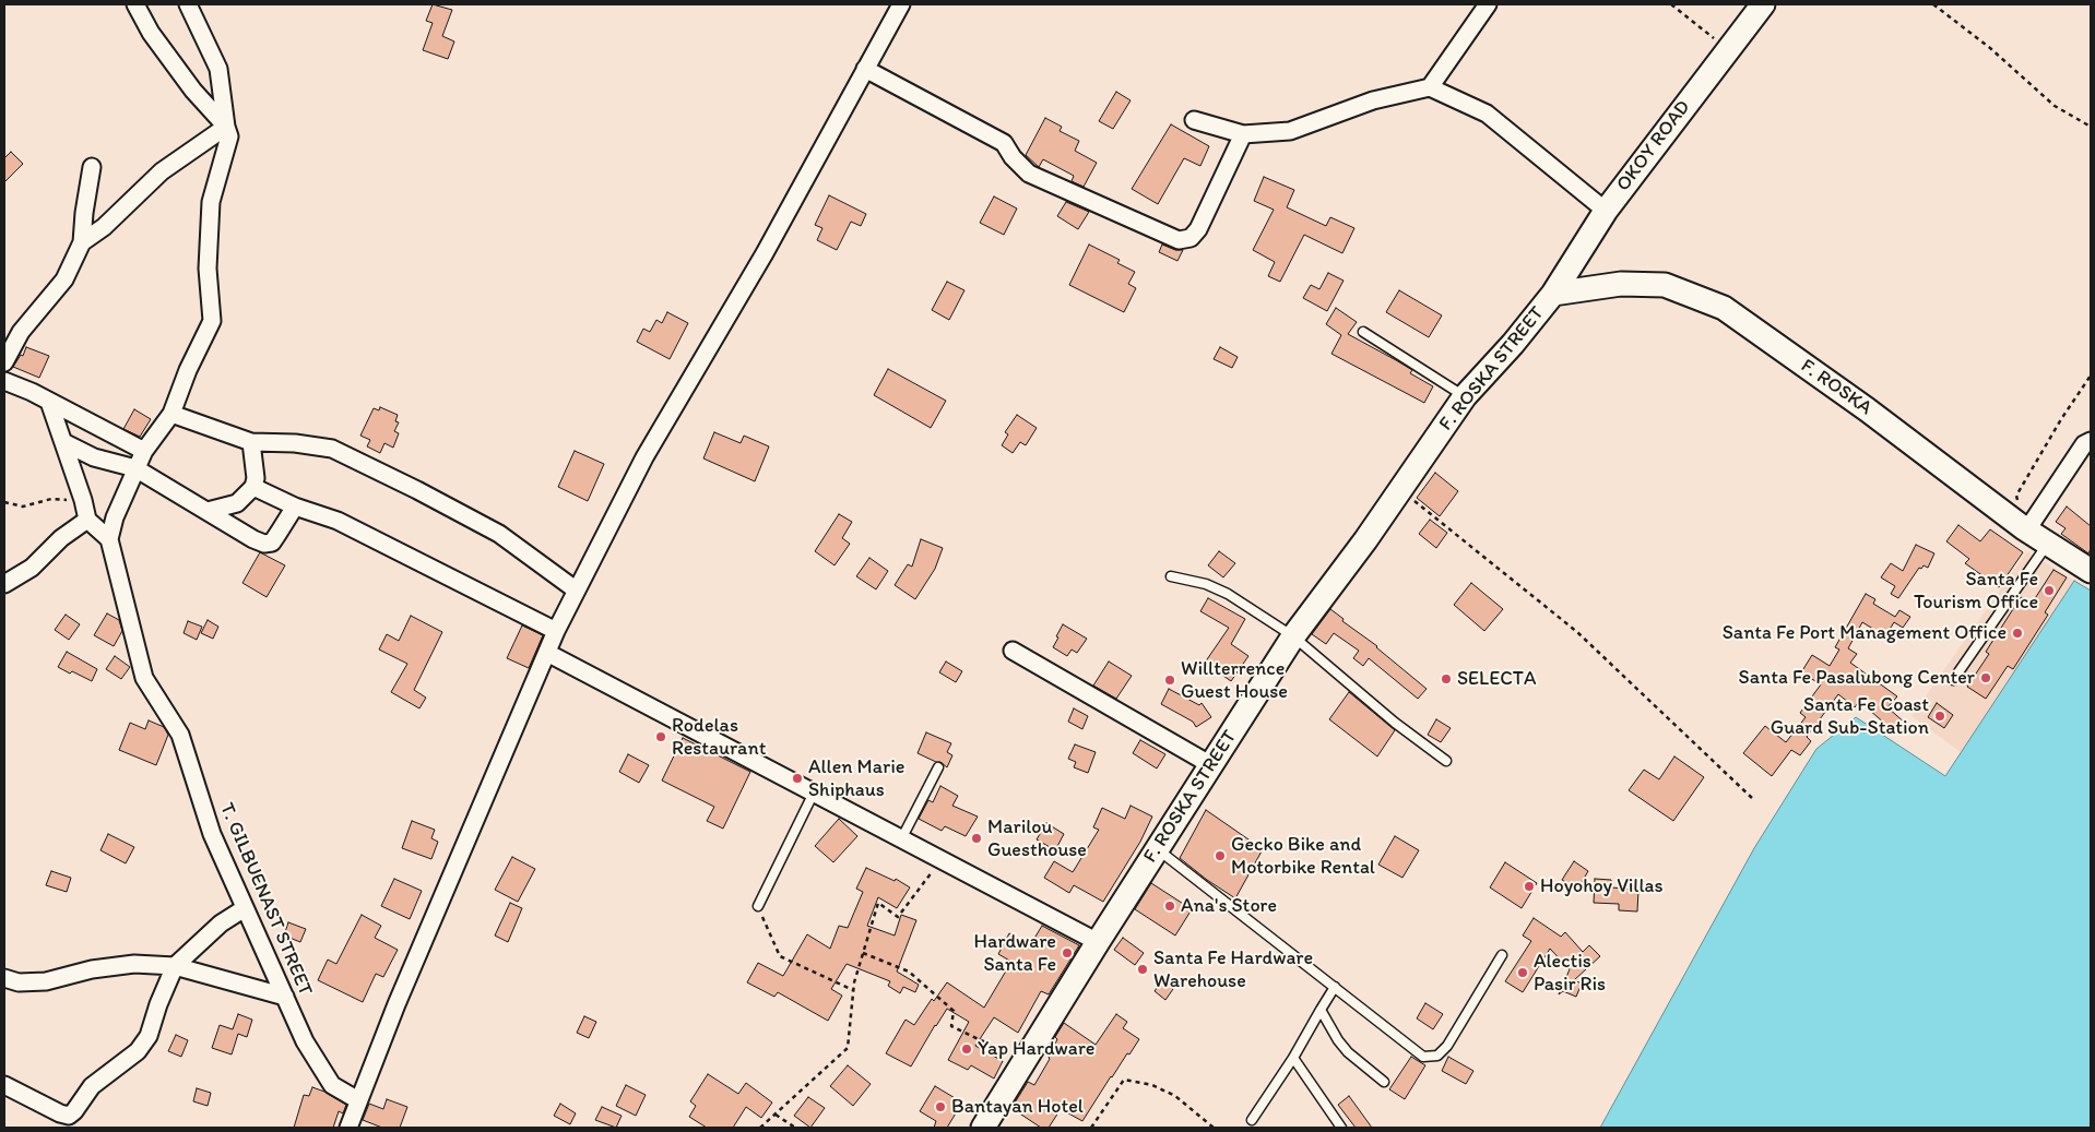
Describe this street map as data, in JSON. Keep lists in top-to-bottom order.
{
  "streets": {
    "main road": ["OKOY ROAD", "F. ROSKA STREET", "F. ROSKA"],
    "street": ["T. GILBUENAST STREET"]
  },
  "crossings": [
    ["OKOY ROAD", "F. ROSKA STREET"],
    ["OKOY ROAD", "F. ROSKA"],
    ["F. ROSKA STREET", "F. ROSKA"]
  ],
  "places": [
    "Santa Fe Tourism Office",
    "Santa Fe Port Management Office",
    "Santa Fe Pasalubong Center",
    "SELECTA",
    "Willterrence Guest House",
    "Santa Fe Coast Guard Sub-Station",
    "Rodelas Restaurant",
    "Allen Marie Shiphaus",
    "Marilou Guesthouse",
    "Gecko Bike and Motorbike Rental",
    "Hoyohoy Villas",
    "Ana's Store",
    "Hardware Santa Fe",
    "Santa Fe Hardware Warehouse",
    "Alectis Pasir Ris",
    "Yap Hardware",
    "Bantayan Hotel"
  ]
}
